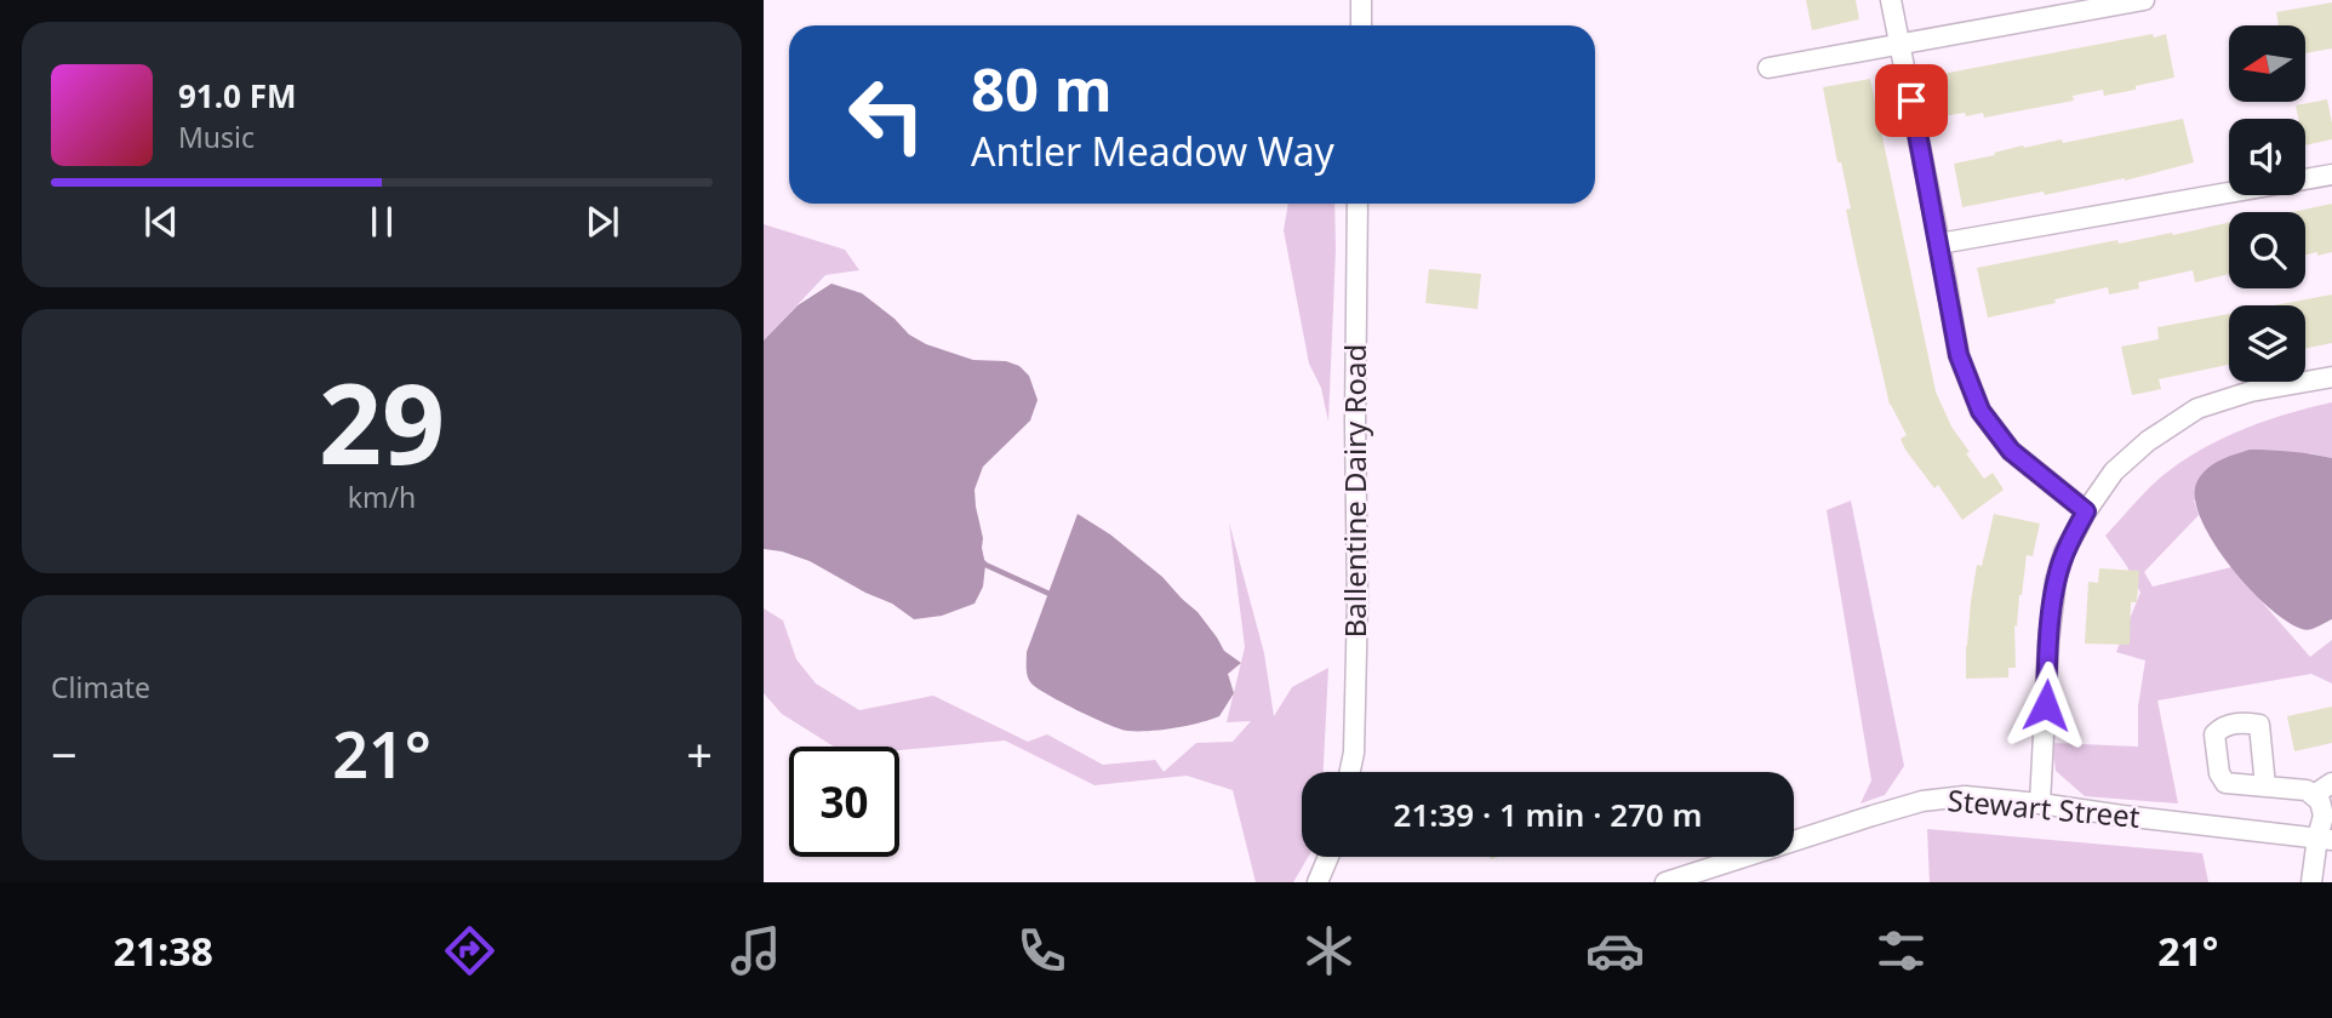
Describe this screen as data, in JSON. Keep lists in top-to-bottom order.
{
  "streets": {
    "street": ["Ballentine Dairy Road", "Stewart Street"]
  },
  "north": "left",
  "page": {
    "turn": ["80 m", "Antler Meadow Way"],
    "song": ["91.0 FM", "Music"],
    "tile": [
      ["29", "km/h"],
      "Climate"
    ],
    "heat": ["−", "21°", "+"],
    "limit": "30",
    "trip": "21:39 · 1 min · 270 m",
    "tabs": ["21:38", "21°"]
  }
}
